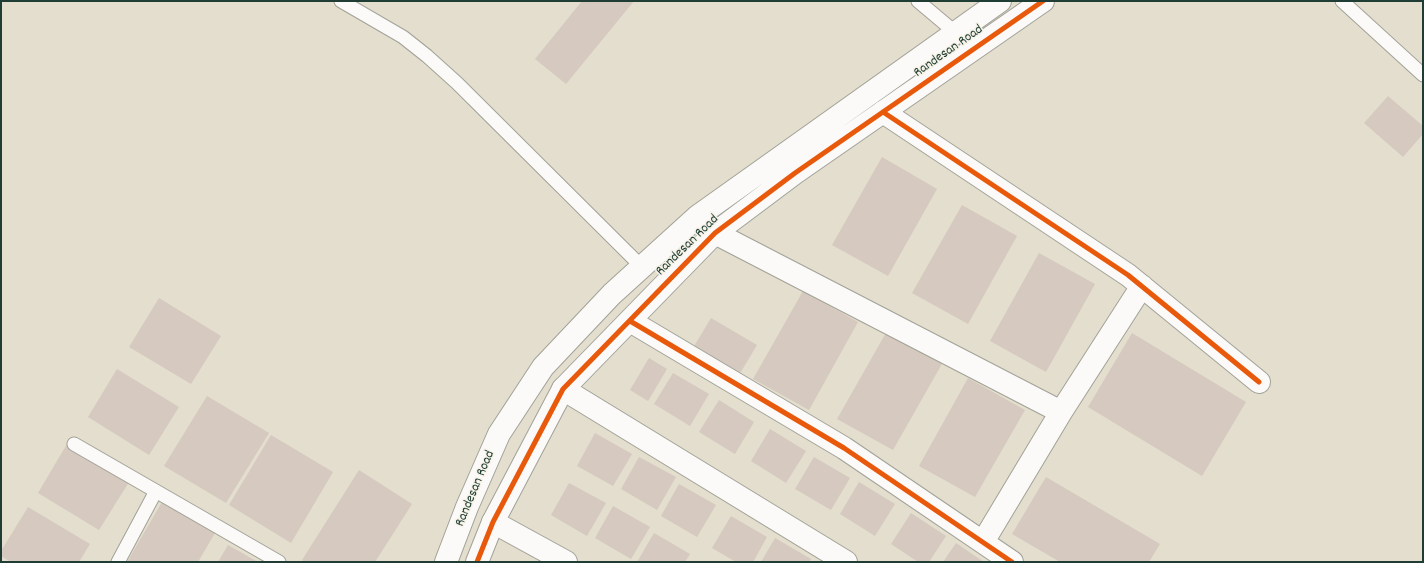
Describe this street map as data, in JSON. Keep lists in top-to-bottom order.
{
  "streets": {
    "street": ["Randesan Road"]
  }
}
